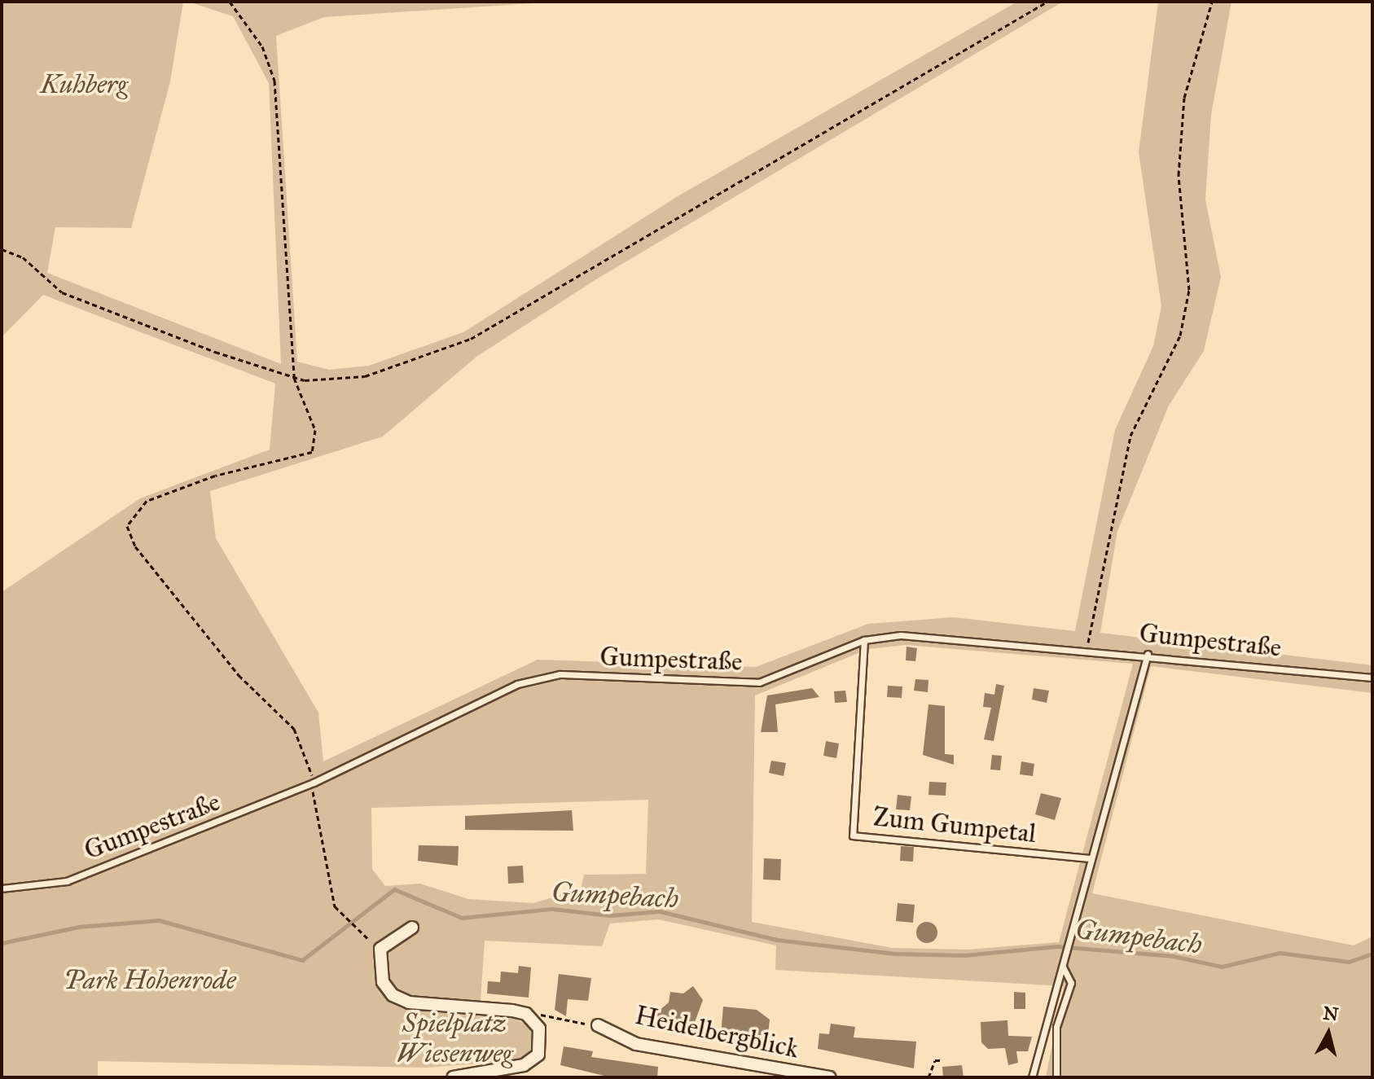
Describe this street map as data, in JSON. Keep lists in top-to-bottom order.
{
  "streets": {
    "street": ["Heidelbergblick"],
    "lane": ["Gumpestraße", "Zum Gumpetal"]
  },
  "crossings": [
    ["Gumpestraße", "Zum Gumpetal"]
  ],
  "water": ["Gumpebach"],
  "parks": ["Kuhberg", "Park Hohenrode", "Spielplatz Wiesenweg"],
  "north": "top"
}
